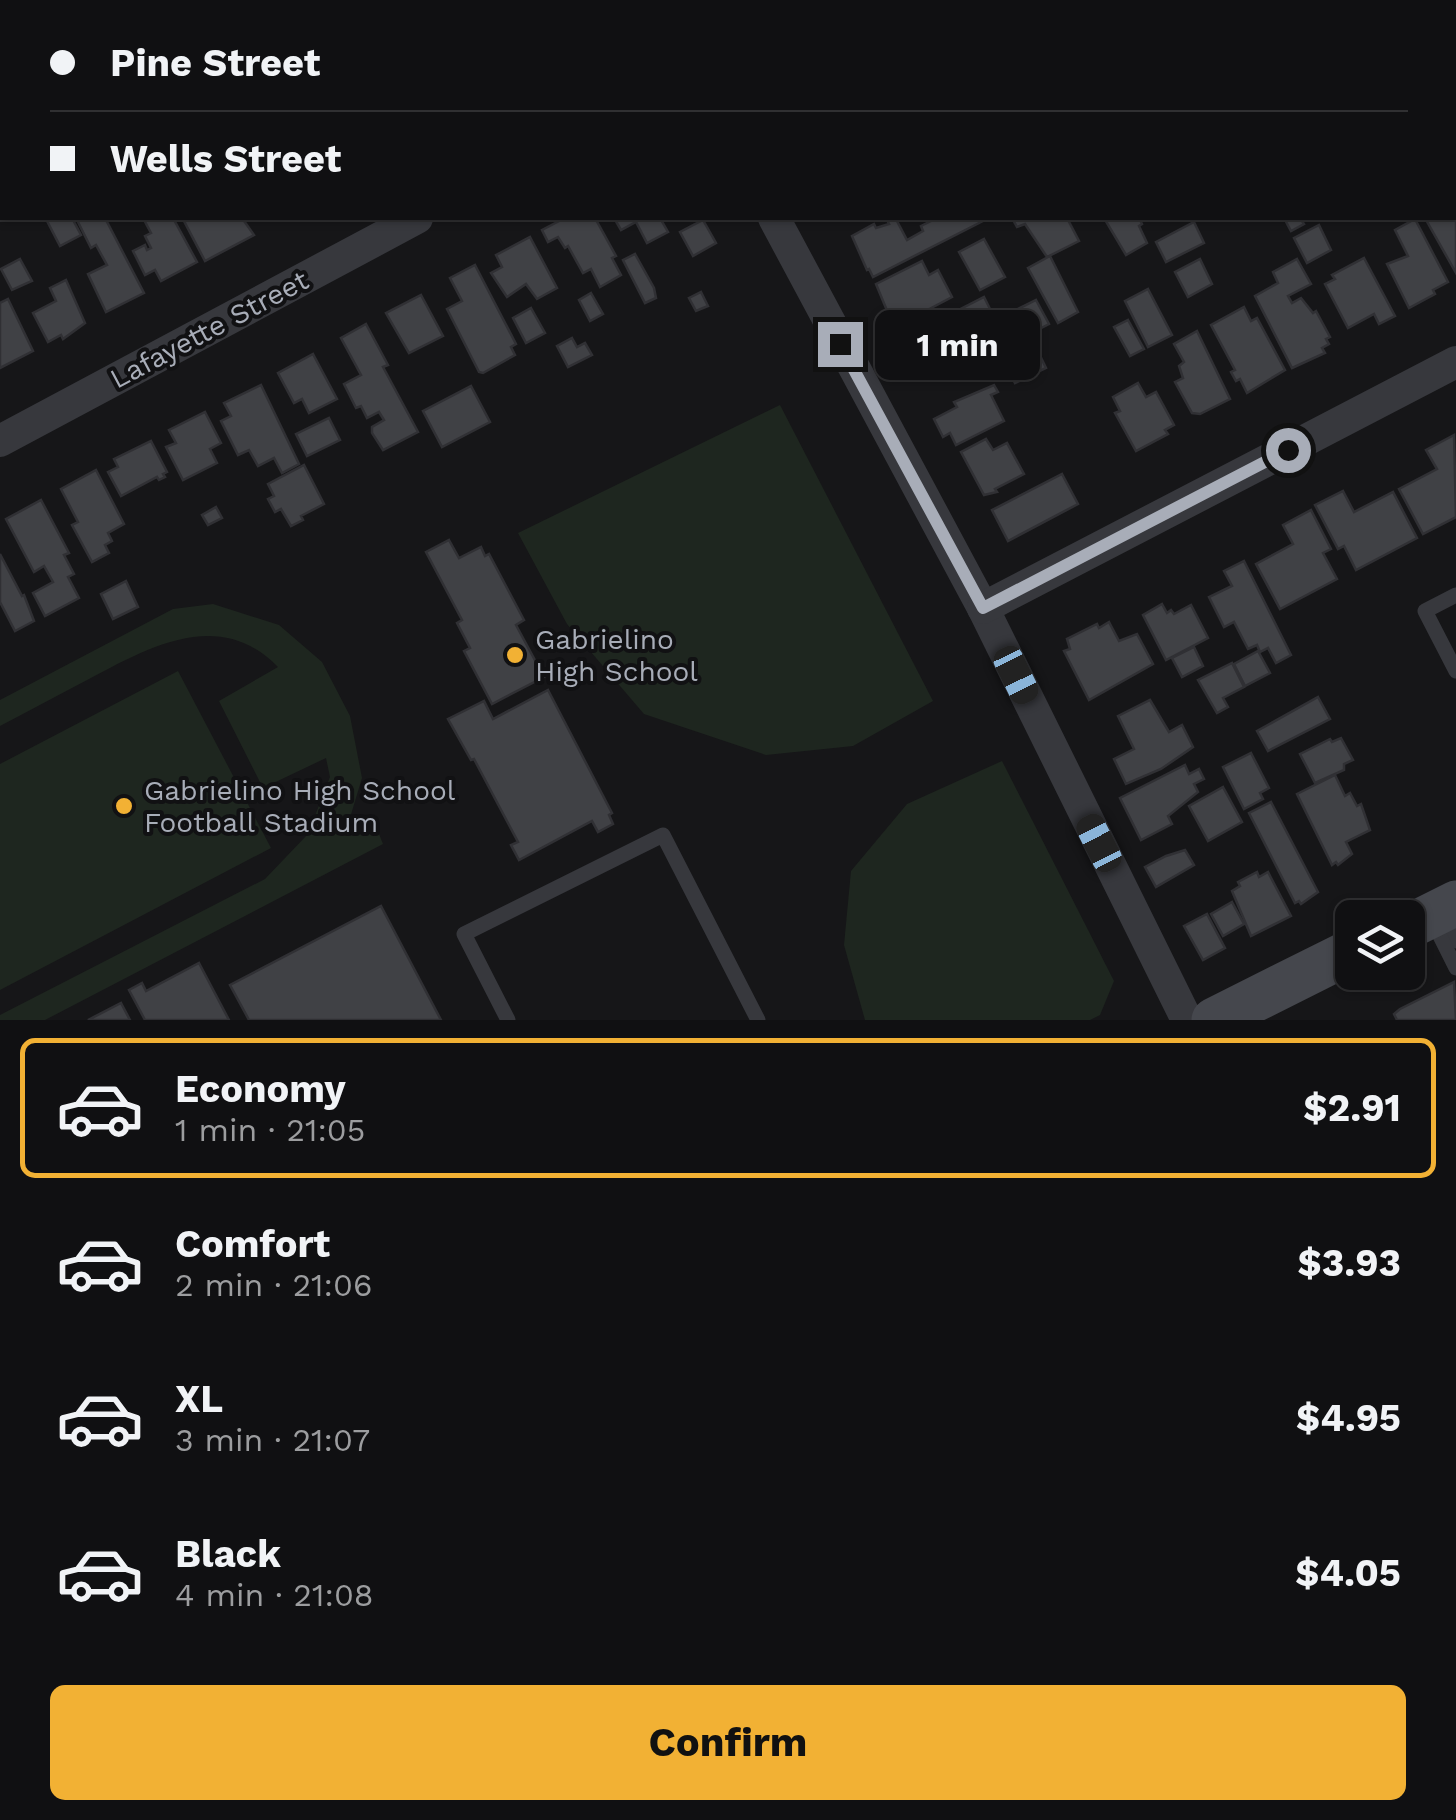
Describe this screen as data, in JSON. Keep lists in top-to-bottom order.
{
  "streets": {
    "street": ["Lafayette Street"]
  },
  "places": ["Gabrielino High School", "Gabrielino High School Football Stadium"],
  "page": {
    "banner": ["Pine Street", "Wells Street"],
    "bubble": "1 min",
    "list": [
      {
        "name": "Economy",
        "note": "1 min · 21:05",
        "value": "$2.91"
      },
      {
        "name": "Comfort",
        "note": "2 min · 21:06",
        "value": "$3.93"
      },
      {
        "name": "XL",
        "note": "3 min · 21:07",
        "value": "$4.95"
      },
      {
        "name": "Black",
        "note": "4 min · 21:08",
        "value": "$4.05"
      }
    ],
    "buttons": "Confirm"
  }
}
